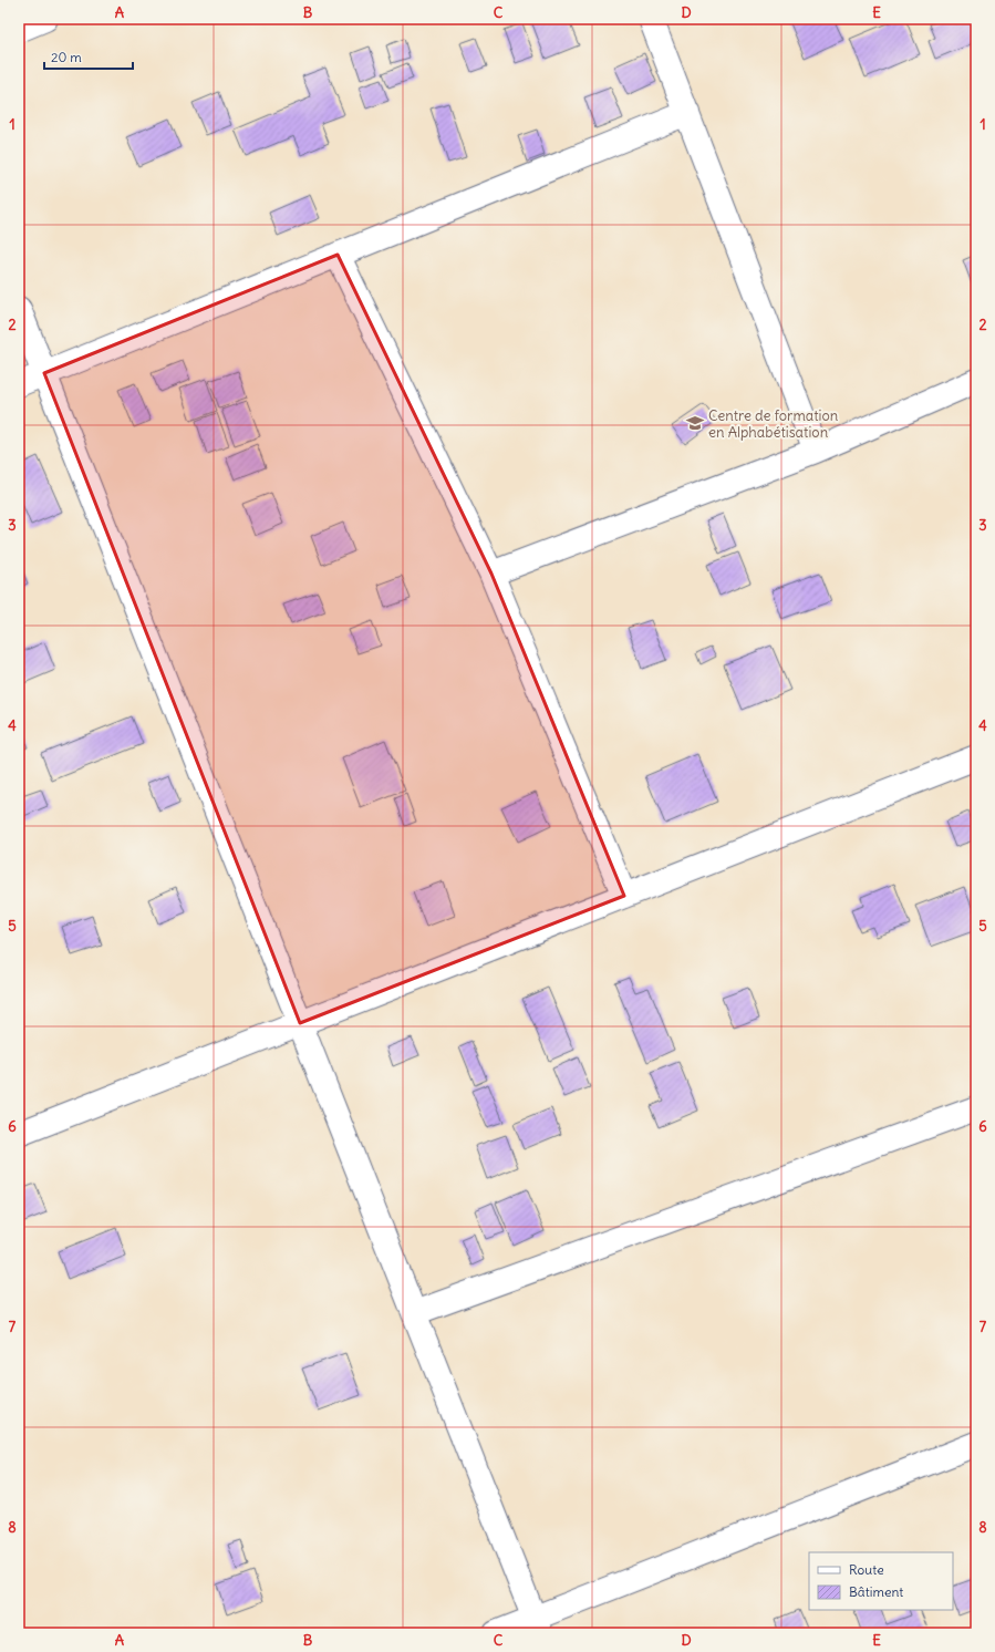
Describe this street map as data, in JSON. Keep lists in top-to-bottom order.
{
  "places": {
    "school or university": ["Centre de formation en Alphabétisation"]
  },
  "legend": ["Route", "Bâtiment"],
  "scale_bar": "20 m",
  "grid": {
    "columns": [
      "A",
      "B",
      "C",
      "D",
      "E"
    ],
    "rows": [
      "1",
      "2",
      "3",
      "4",
      "5",
      "6",
      "7",
      "8"
    ]
  }
}
